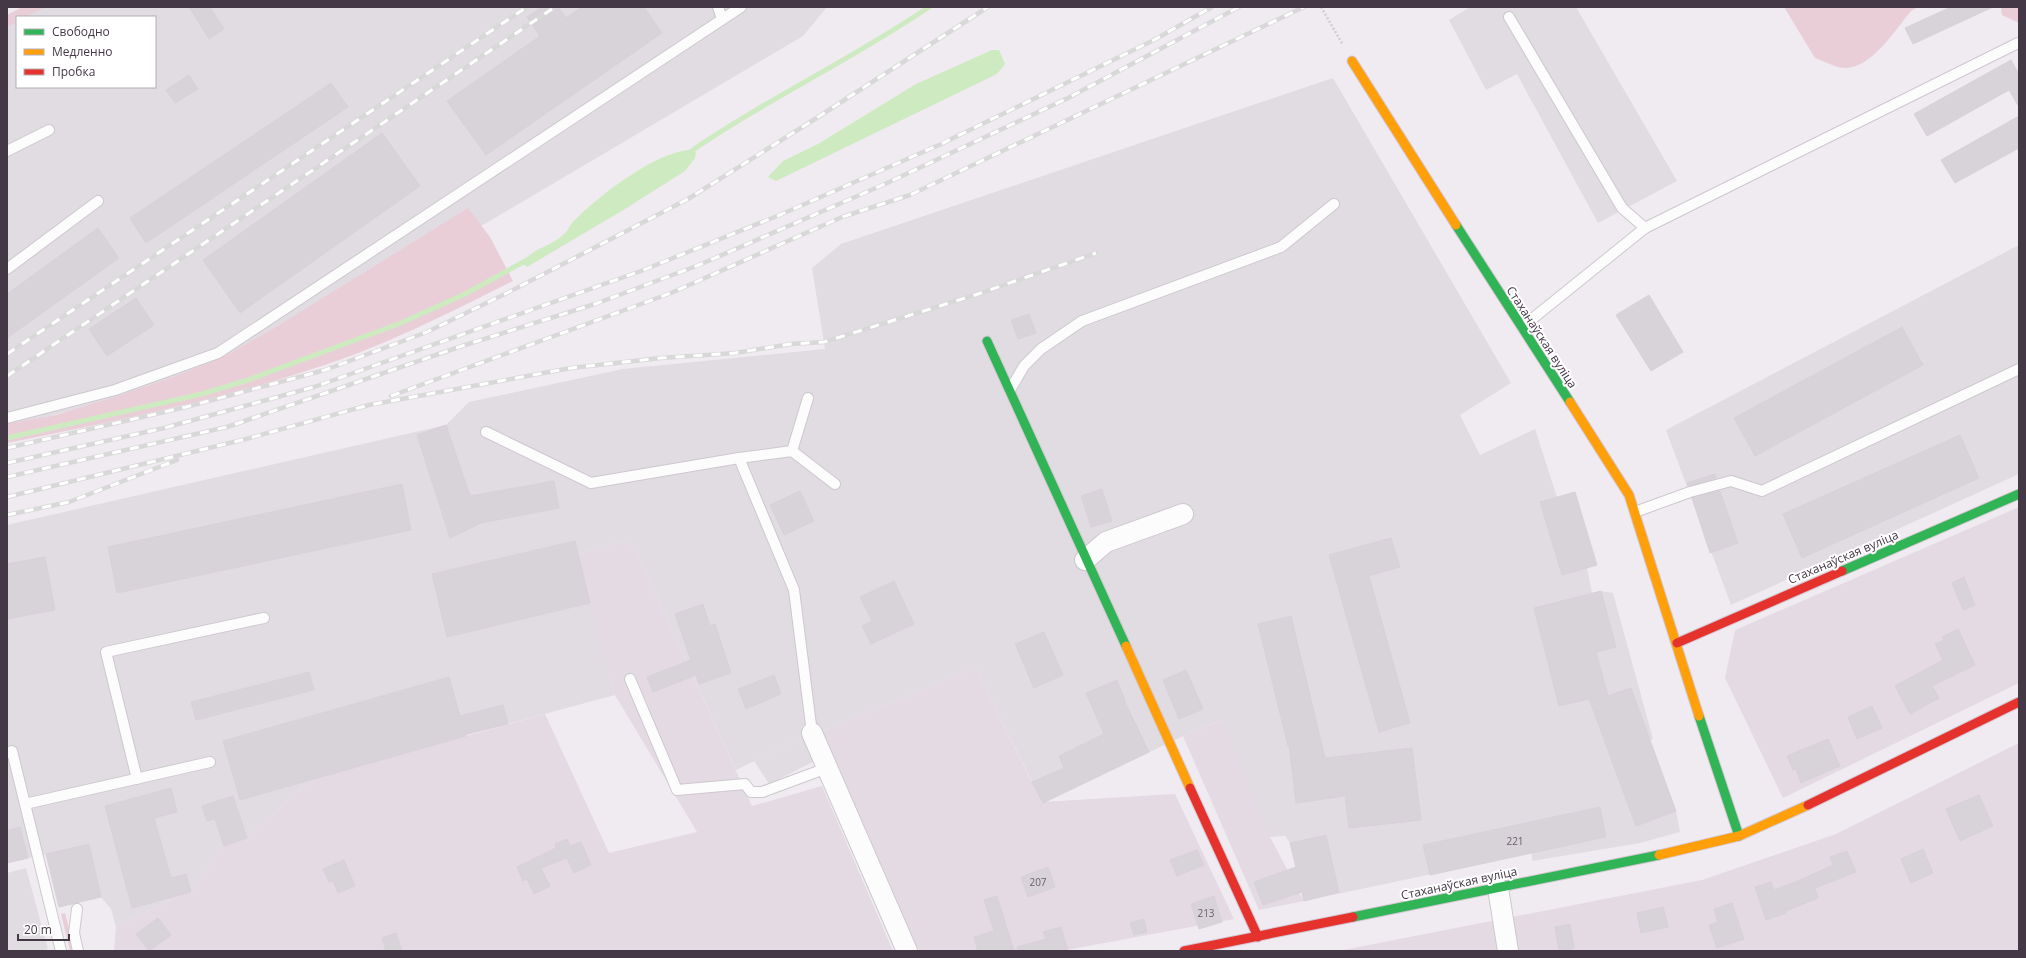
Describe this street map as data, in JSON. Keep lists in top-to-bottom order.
{
  "streets": {
    "street": ["Стаханаўская вуліца"]
  },
  "house_numbers": ["221", "207", "213"],
  "legend": ["Свободно", "Медленно", "Пробка"],
  "scale_bar": "20 m"
}
